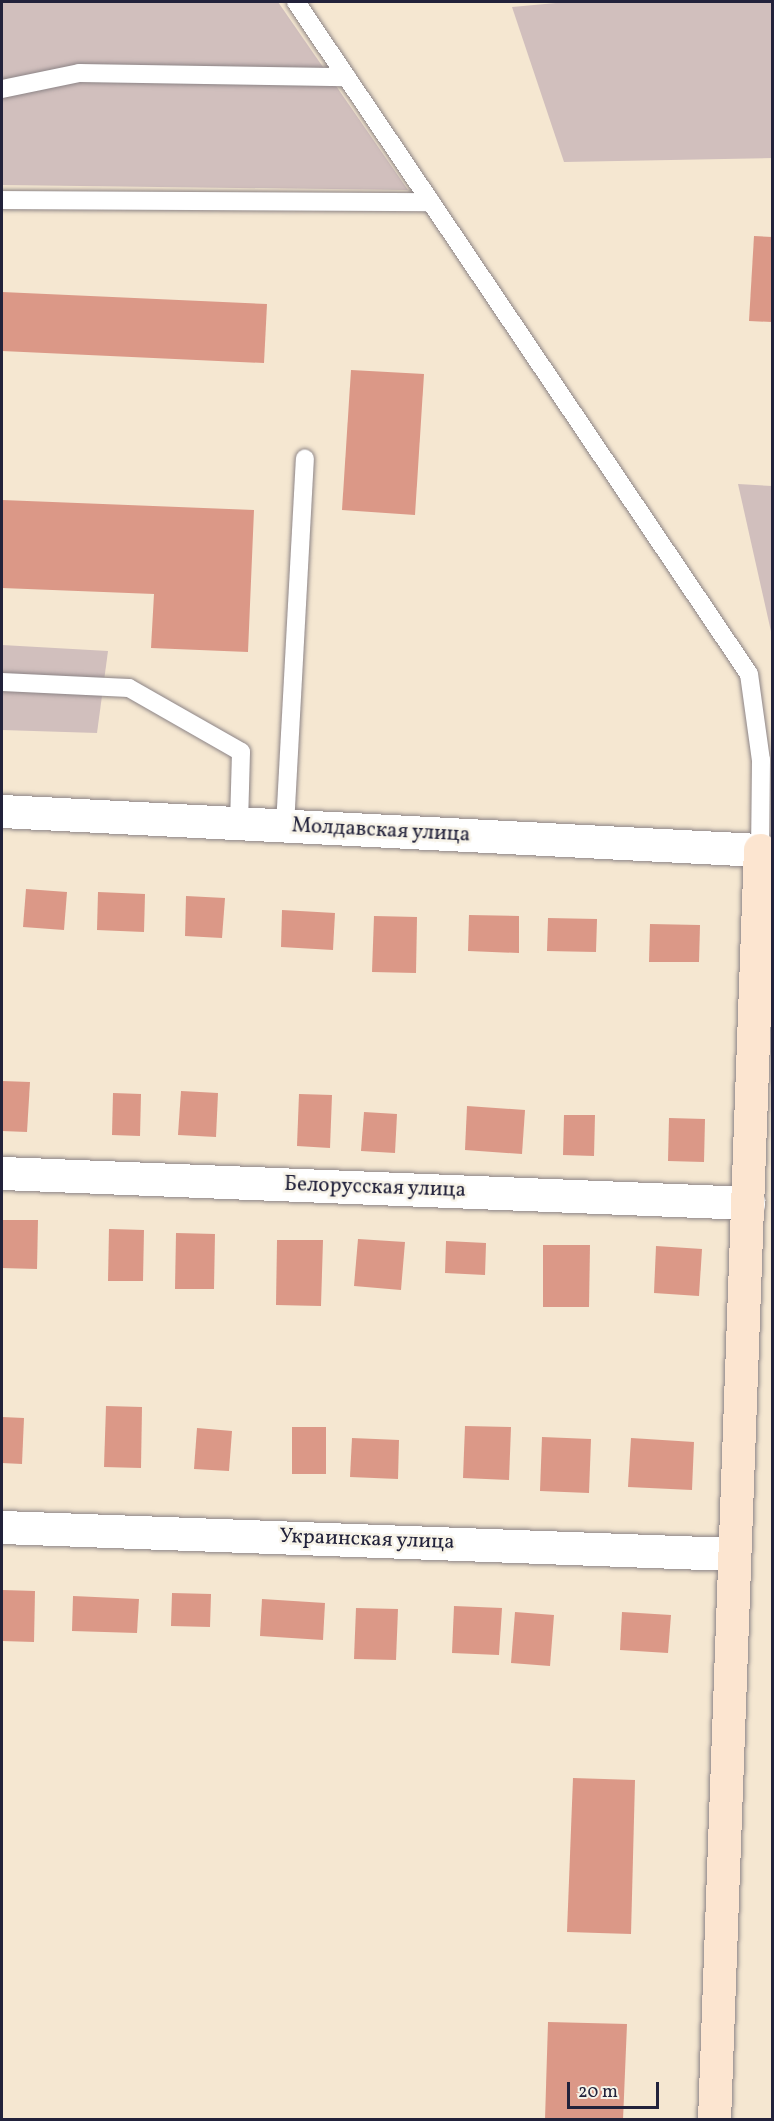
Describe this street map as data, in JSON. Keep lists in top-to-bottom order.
{
  "streets": {
    "street": ["Молдавская улица", "Белорусская улица", "Украинская улица"]
  },
  "scale_bar": "20 m"
}
